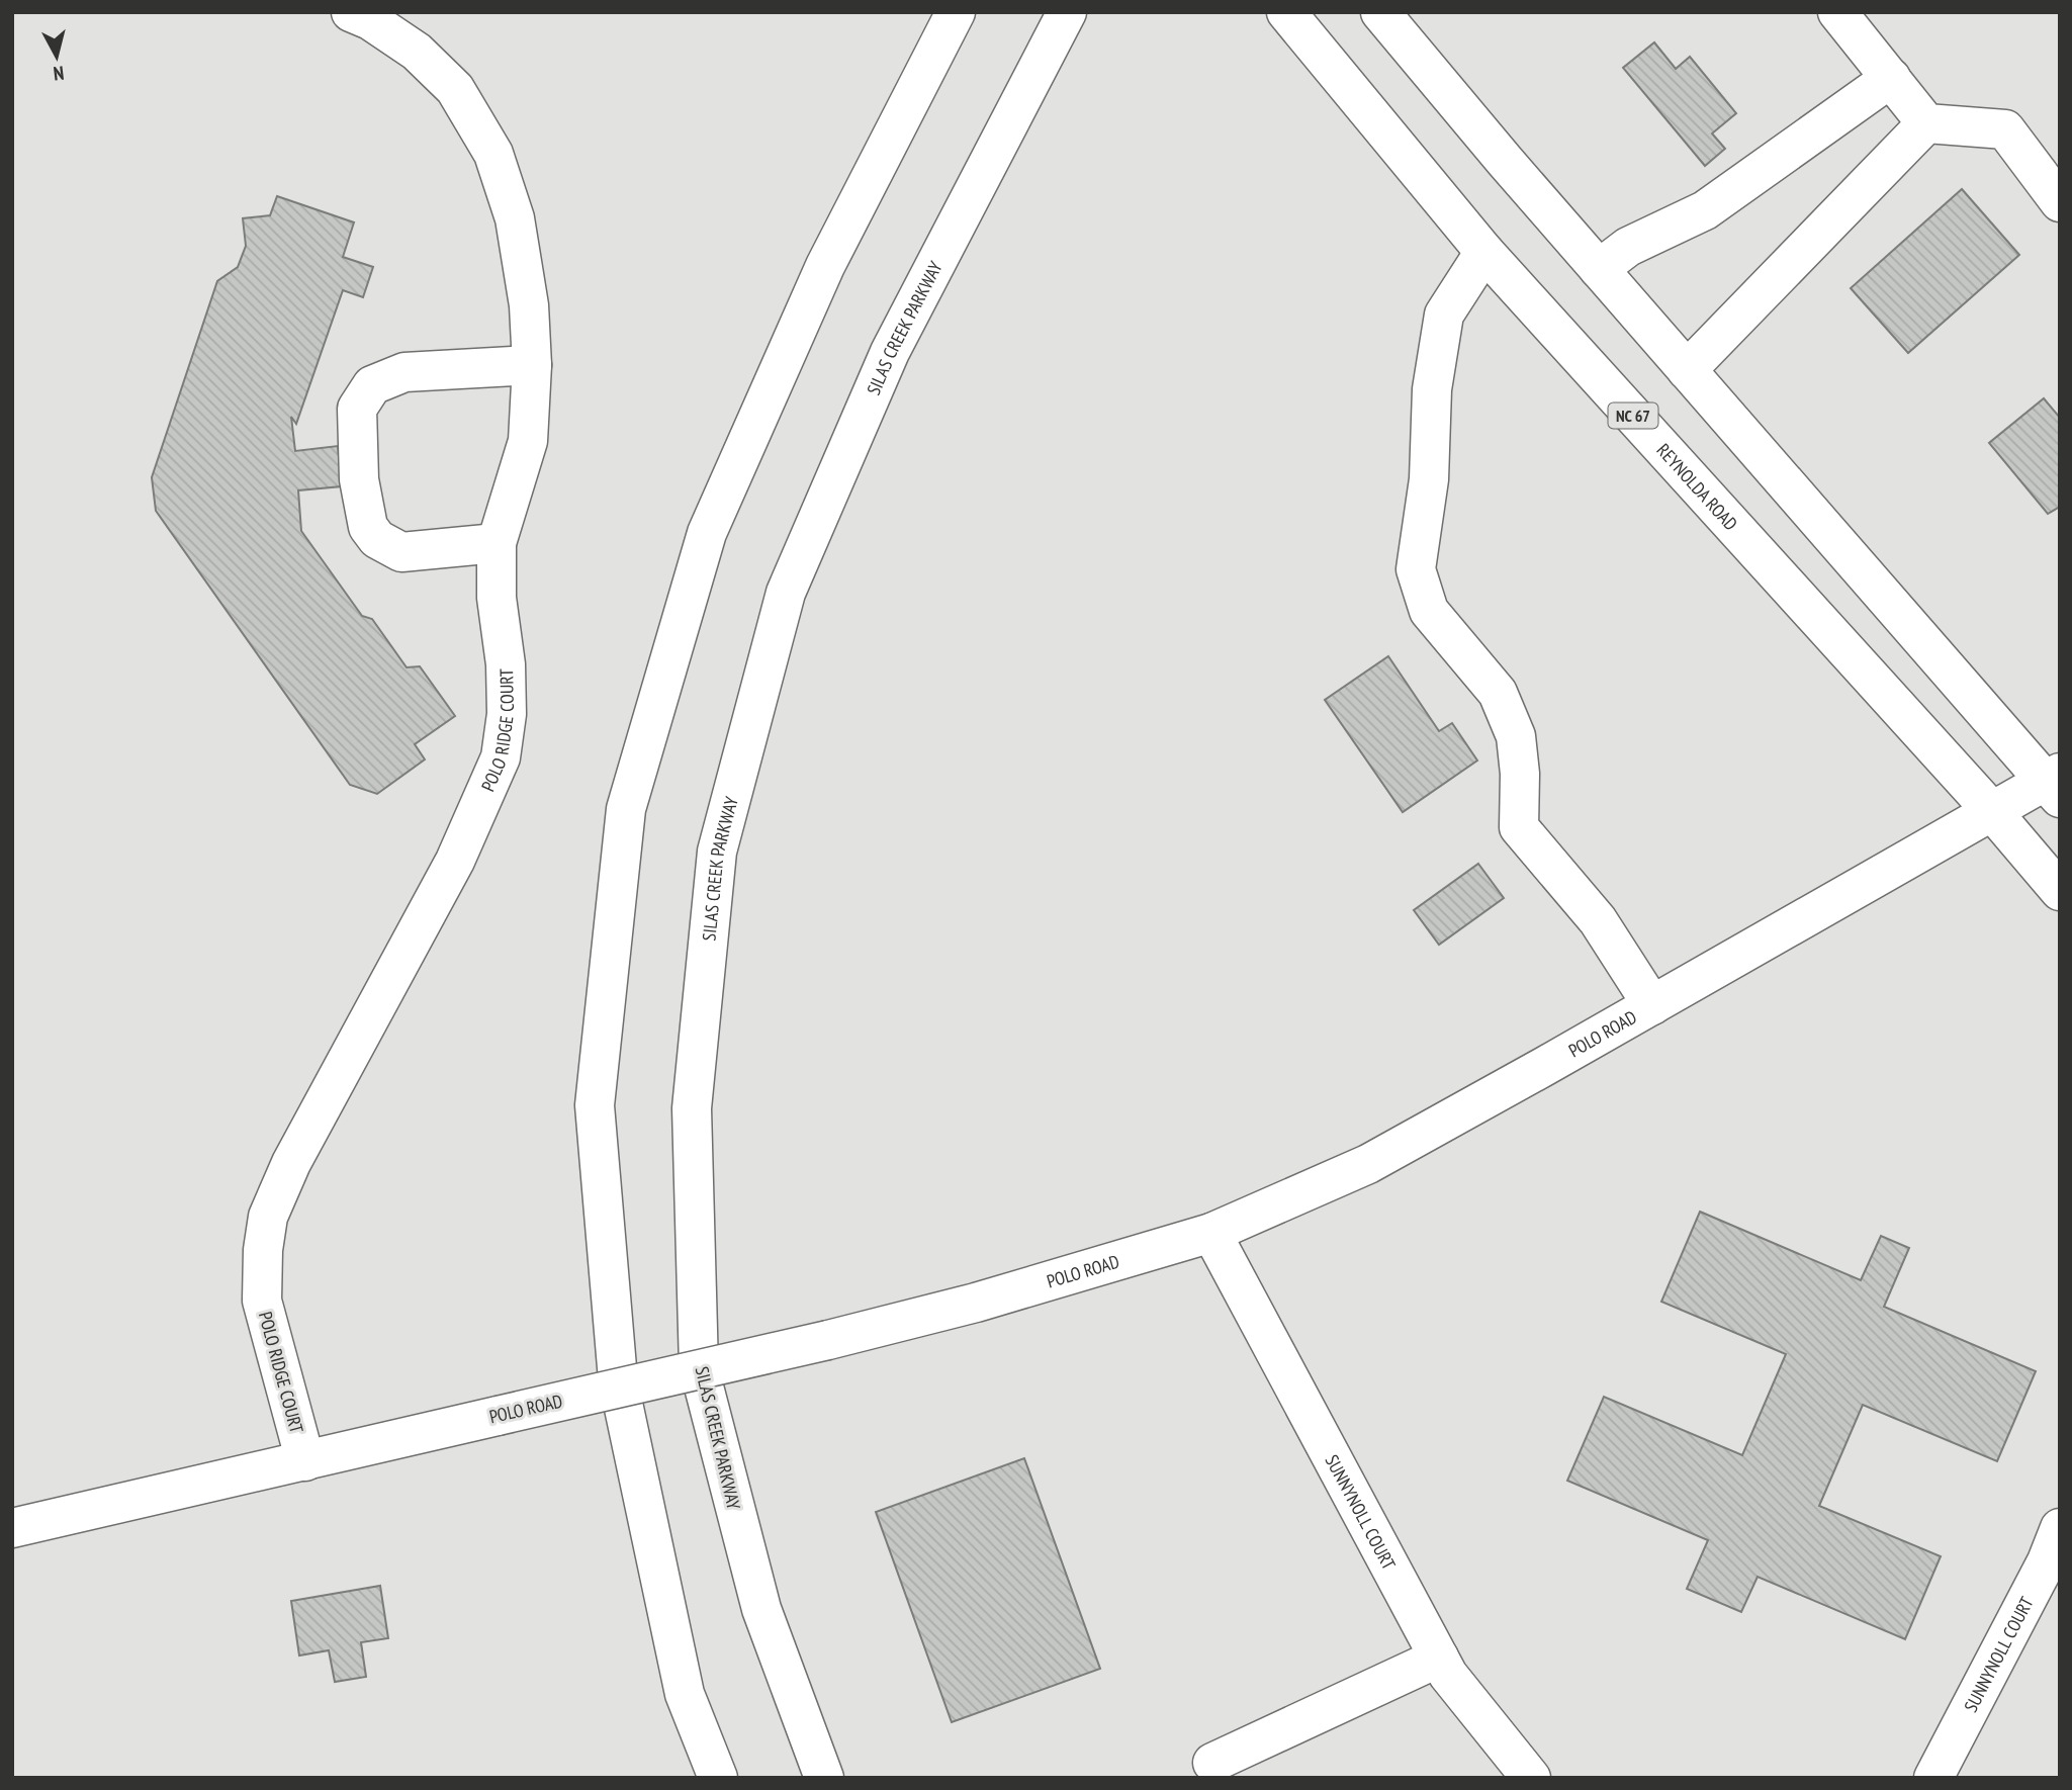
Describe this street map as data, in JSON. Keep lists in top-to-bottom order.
{
  "streets": {
    "main road": [
      "SILAS CREEK PARKWAY",
      "NC 67",
      "REYNOLDA ROAD",
      "POLO RIDGE COURT",
      "POLO ROAD",
      "SUNNYNOLL COURT"
    ]
  },
  "crossings": [
    ["REYNOLDA ROAD", "POLO ROAD"],
    ["POLO RIDGE COURT", "POLO ROAD"],
    ["POLO ROAD", "SUNNYNOLL COURT"]
  ],
  "north": "bottom"
}
